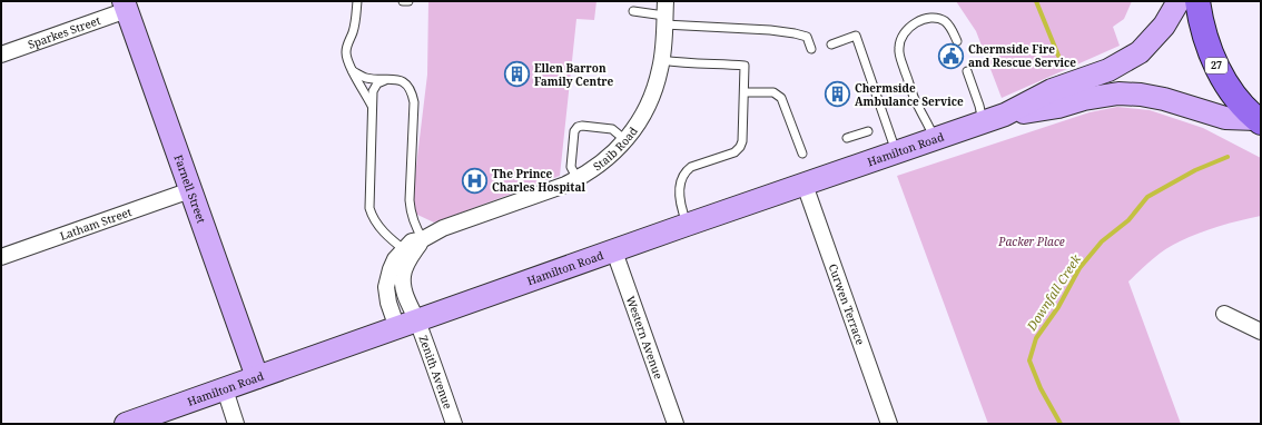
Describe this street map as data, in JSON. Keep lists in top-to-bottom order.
{
  "streets": {
    "main road": ["27", "Hamilton Road", "Farnell Street"],
    "street": [
      "Sparkes Street",
      "Staib Road",
      "Latham Street",
      "Curwen Terrace",
      "Western Avenue",
      "Zenith Avenue"
    ]
  },
  "crossings": [
    ["Sparkes Street", "Farnell Street"],
    ["27", "Hamilton Road"],
    ["Staib Road", "Hamilton Road"],
    ["Staib Road", "Zenith Avenue"],
    ["Hamilton Road", "Farnell Street"],
    ["Hamilton Road", "Curwen Terrace"],
    ["Hamilton Road", "Western Avenue"],
    ["Hamilton Road", "Zenith Avenue"],
    ["Farnell Street", "Latham Street"]
  ],
  "water": ["Downfall Creek"],
  "parks": ["Packer Place"],
  "places": {
    "public building": ["Chermside Fire and Rescue Service"],
    "building": ["Ellen Barron Family Centre", "Chermside Ambulance Service"],
    "hospital": ["The Prince Charles Hospital"]
  }
}
